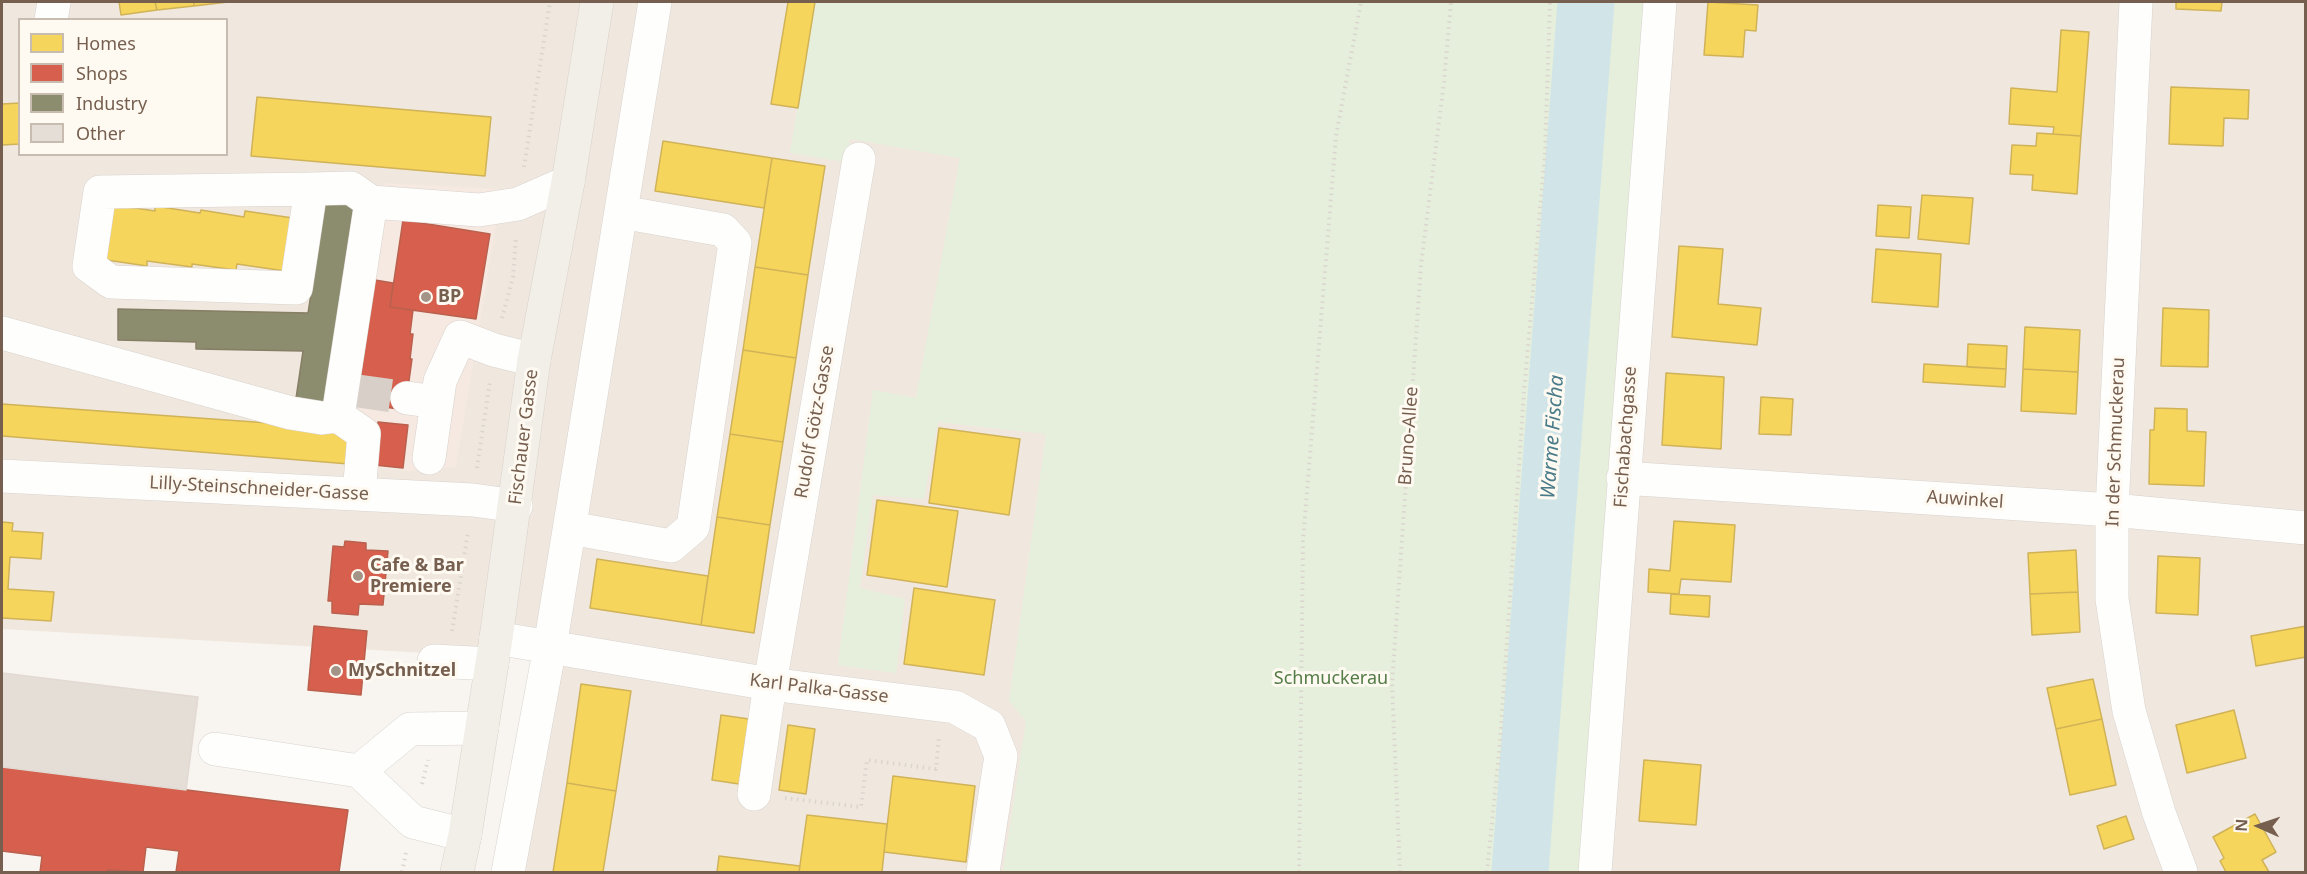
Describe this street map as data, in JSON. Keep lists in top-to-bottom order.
{
  "streets": {
    "main road": ["Fischauer Gasse"],
    "street": [
      "Rudolf Götz-Gasse",
      "Fischabachgasse",
      "In der Schmuckerau",
      "Lilly-Steinschneider-Gasse",
      "Auwinkel",
      "Karl Palka-Gasse"
    ],
    "path": ["Bruno-Allee"]
  },
  "crossings": [
    ["Rudolf Götz-Gasse", "Karl Palka-Gasse"],
    ["Fischauer Gasse", "Lilly-Steinschneider-Gasse"],
    ["Fischauer Gasse", "Karl Palka-Gasse"],
    ["Fischabachgasse", "Auwinkel"],
    ["In der Schmuckerau", "Auwinkel"]
  ],
  "water": ["Warme Fischa"],
  "parks": ["Schmuckerau"],
  "places": ["BP", "Cafe & Bar Premiere", "MySchnitzel"],
  "legend": [
    "Homes",
    "Shops",
    "Industry",
    "Other"
  ],
  "north": "left"
}
